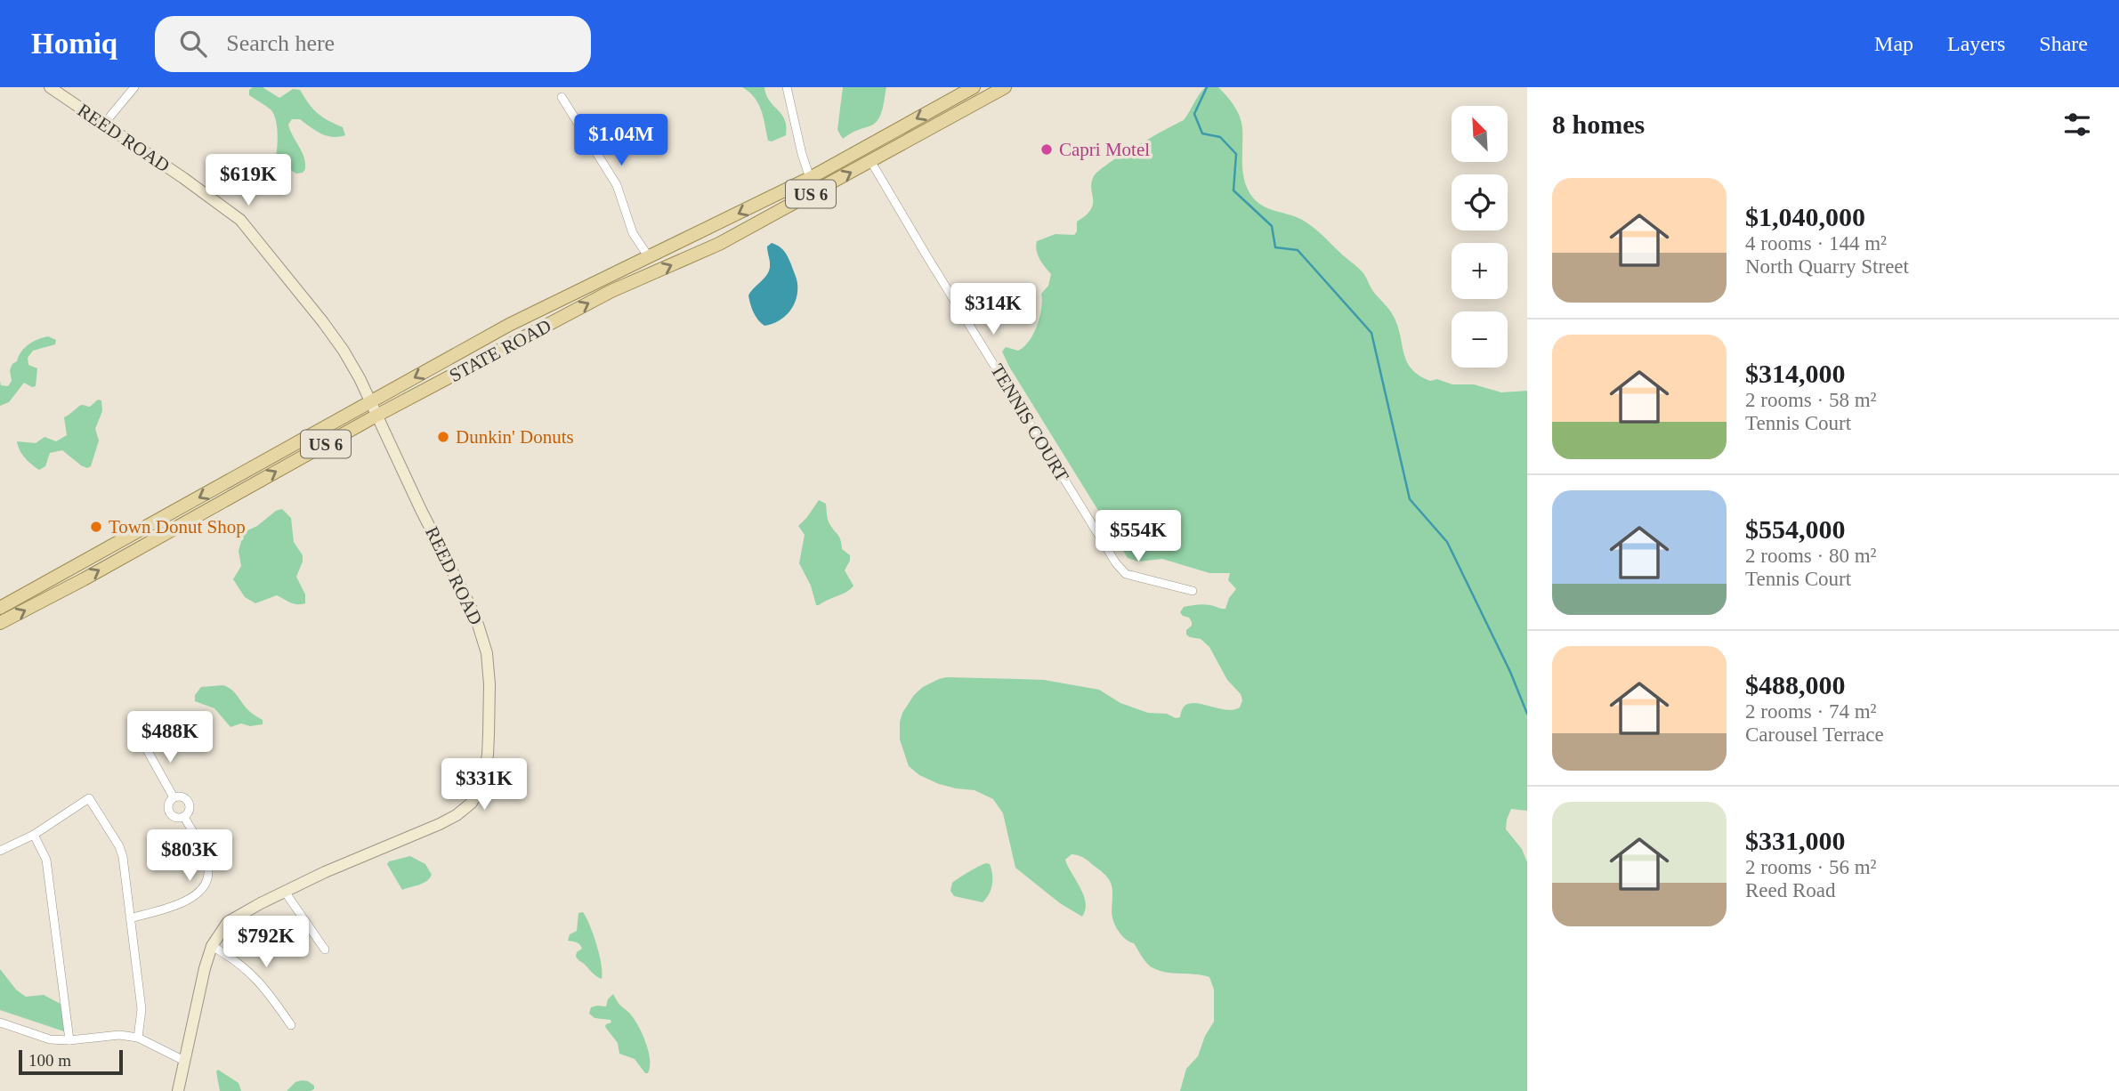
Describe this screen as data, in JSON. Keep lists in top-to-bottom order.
{
  "streets": {
    "main road": ["US 6", "STATE ROAD"],
    "street": ["REED ROAD", "TENNIS COURT"]
  },
  "crossings": [
    ["REED ROAD", "STATE ROAD"],
    ["STATE ROAD", "TENNIS COURT"]
  ],
  "places": ["Capri Motel", "Dunkin' Donuts", "Town Donut Shop"],
  "scale_bar": "100 m",
  "north": "top left",
  "page": {
    "header": "Homiq",
    "search": "Search here",
    "nav": ["Map", "Layers", "Share"],
    "heading": "8 homes",
    "map_buttons": ["+", "−"],
    "price": [
      "$1.04M",
      "$619K",
      "$314K",
      "$554K",
      "$488K",
      "$331K",
      "$803K",
      "$792K"
    ],
    "list": [
      {
        "name": "$1,040,000",
        "note": "4 rooms · 144 m² · North Quarry Street"
      },
      {
        "name": "$314,000",
        "note": "2 rooms · 58 m² · Tennis Court"
      },
      {
        "name": "$554,000",
        "note": "2 rooms · 80 m² · Tennis Court"
      },
      {
        "name": "$488,000",
        "note": "2 rooms · 74 m² · Carousel Terrace"
      },
      {
        "name": "$331,000",
        "note": "2 rooms · 56 m² · Reed Road"
      }
    ],
    "scale": "100 m"
  }
}
